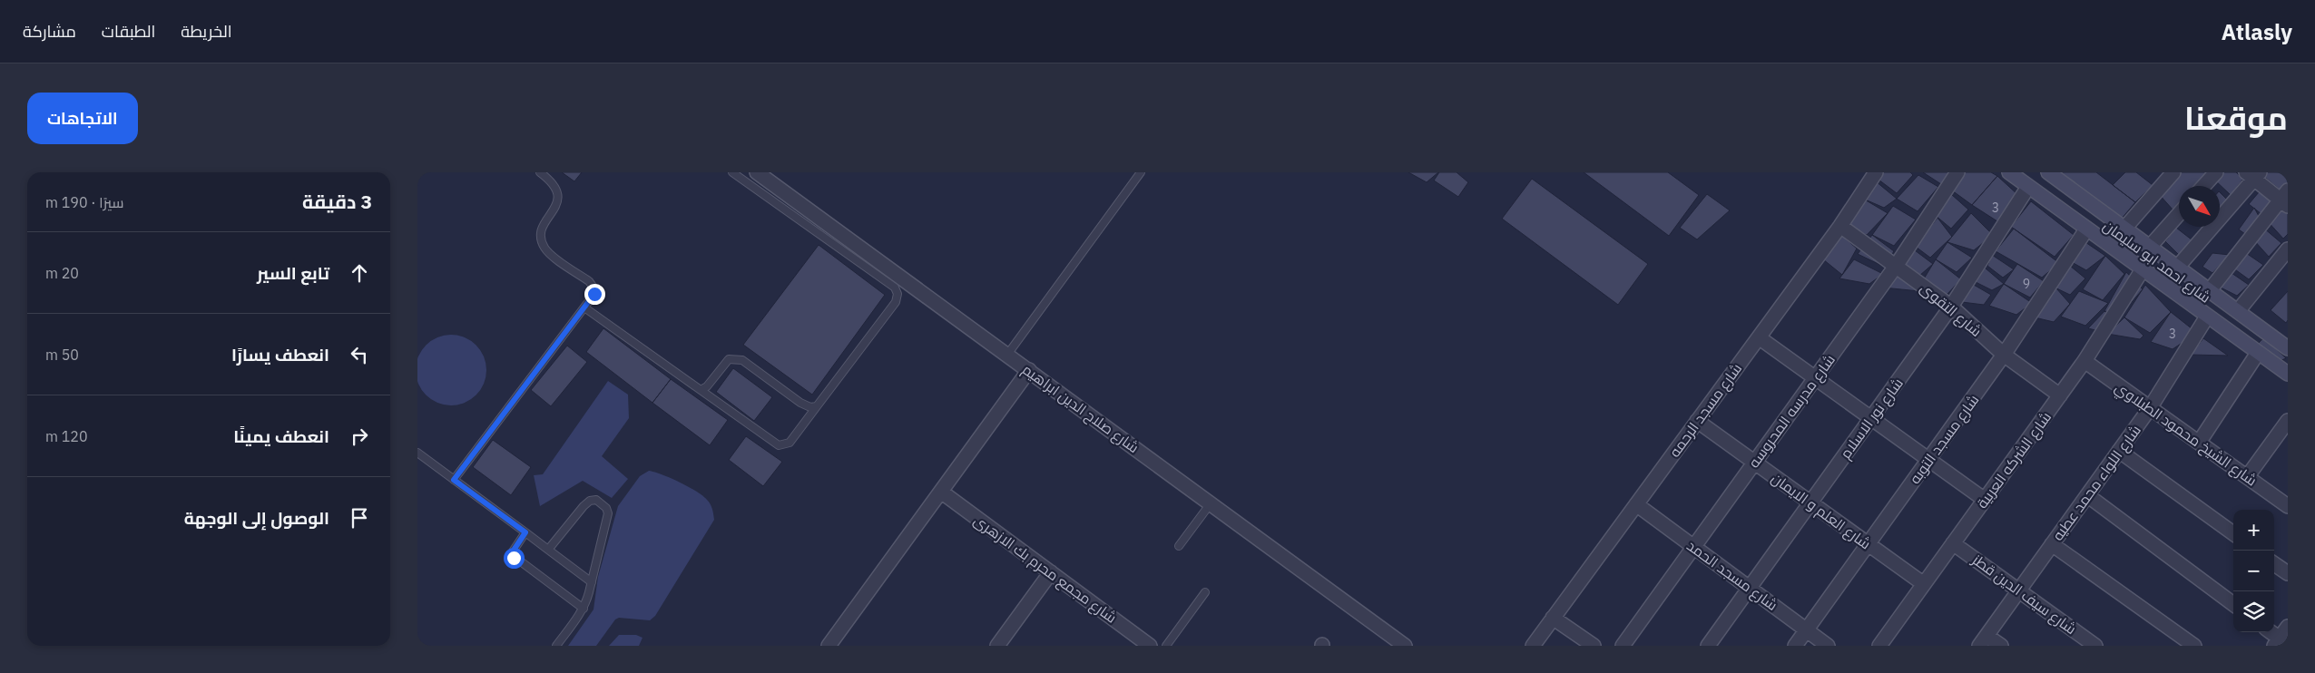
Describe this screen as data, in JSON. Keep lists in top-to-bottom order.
{
  "streets": {
    "main road": ["شارع احمد ابو سليمان"],
    "street": [
      "شارع التقوى",
      "شارع صلاح الدين ابراهيم",
      "شارع مسجد الرحمه",
      "شارع مدرسه المحروسه",
      "شارع نور الاسلام",
      "شارع الشيخ محمود الطبلاوي",
      "شارع مسجد التوبه",
      "شارع الشركه العربية",
      "شارع اللواء محمد عطيه",
      "شارع العلم و الايمان",
      "شارع مجمع محرم بك الازهرى",
      "شارع مسجد الحمد",
      "شارع سيف الدين قطز"
    ]
  },
  "crossings": [
    ["شارع احمد ابو سليمان", "شارع نور الاسلام"],
    ["شارع احمد ابو سليمان", "شارع مسجد التوبه"],
    ["شارع احمد ابو سليمان", "شارع الشركه العربية"],
    ["شارع احمد ابو سليمان", "شارع اللواء محمد عطيه"],
    ["شارع التقوى", "شارع مسجد الرحمه"],
    ["شارع التقوى", "شارع مدرسه المحروسه"],
    ["شارع التقوى", "شارع نور الاسلام"],
    ["شارع التقوى", "شارع مسجد التوبه"],
    ["شارع التقوى", "شارع الشركه العربية"],
    ["شارع مسجد الرحمه", "شارع العلم و الايمان"],
    ["شارع مسجد الرحمه", "شارع مسجد الحمد"],
    ["شارع مدرسه المحروسه", "شارع العلم و الايمان"],
    ["شارع مدرسه المحروسه", "شارع مسجد الحمد"],
    ["شارع نور الاسلام", "شارع العلم و الايمان"],
    ["شارع نور الاسلام", "شارع مسجد الحمد"],
    ["شارع الشيخ محمود الطبلاوي", "شارع الشركه العربية"],
    ["شارع الشيخ محمود الطبلاوي", "شارع اللواء محمد عطيه"],
    ["شارع مسجد التوبه", "شارع العلم و الايمان"],
    ["شارع مسجد التوبه", "شارع مسجد الحمد"],
    ["شارع الشركه العربية", "شارع العلم و الايمان"],
    ["شارع الشركه العربية", "شارع سيف الدين قطز"],
    ["شارع اللواء محمد عطيه", "شارع سيف الدين قطز"]
  ],
  "house_numbers": ["3", "9", "3"],
  "north": "bottom right",
  "page": {
    "header": "Atlasly",
    "nav": ["الخريطة", "الطبقات", "مشاركة"],
    "title": "موقعنا",
    "buttons": "الاتجاهات",
    "heading": ["3 دقيقة", "سيرًا · 190 m"],
    "list": [
      ["تابع السير", "20 m"],
      ["انعطف يسارًا", "50 m"],
      ["انعطف يمينًا", "120 m"],
      "الوصول إلى الوجهة"
    ],
    "map_buttons": ["+", "−"]
  }
}
